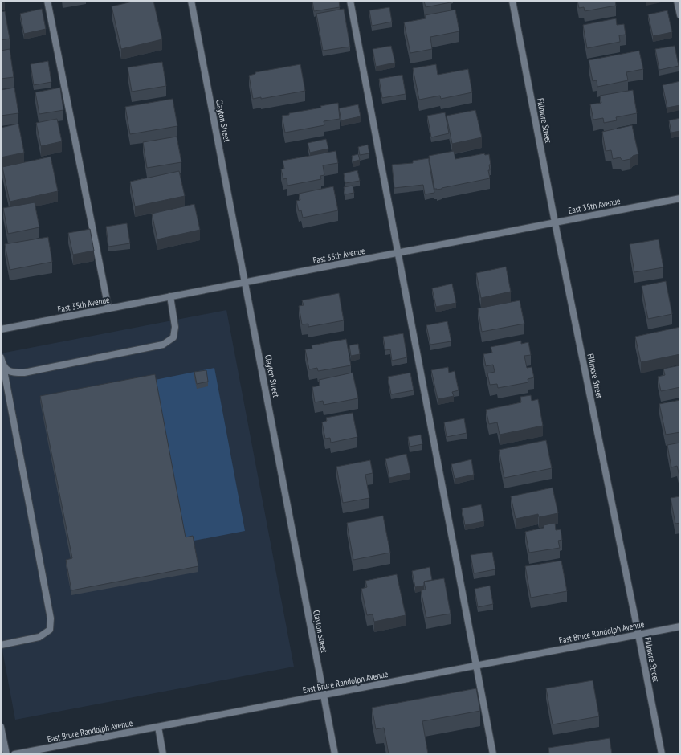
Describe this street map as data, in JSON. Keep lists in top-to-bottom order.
{
  "streets": {
    "street": [
      "Clayton Street",
      "Fillmore Street",
      "East 35th Avenue",
      "East Bruce Randolph Avenue"
    ]
  },
  "crossings": [
    ["Clayton Street", "East 35th Avenue"],
    ["Clayton Street", "East Bruce Randolph Avenue"],
    ["Fillmore Street", "East 35th Avenue"],
    ["Fillmore Street", "East Bruce Randolph Avenue"]
  ]
}
